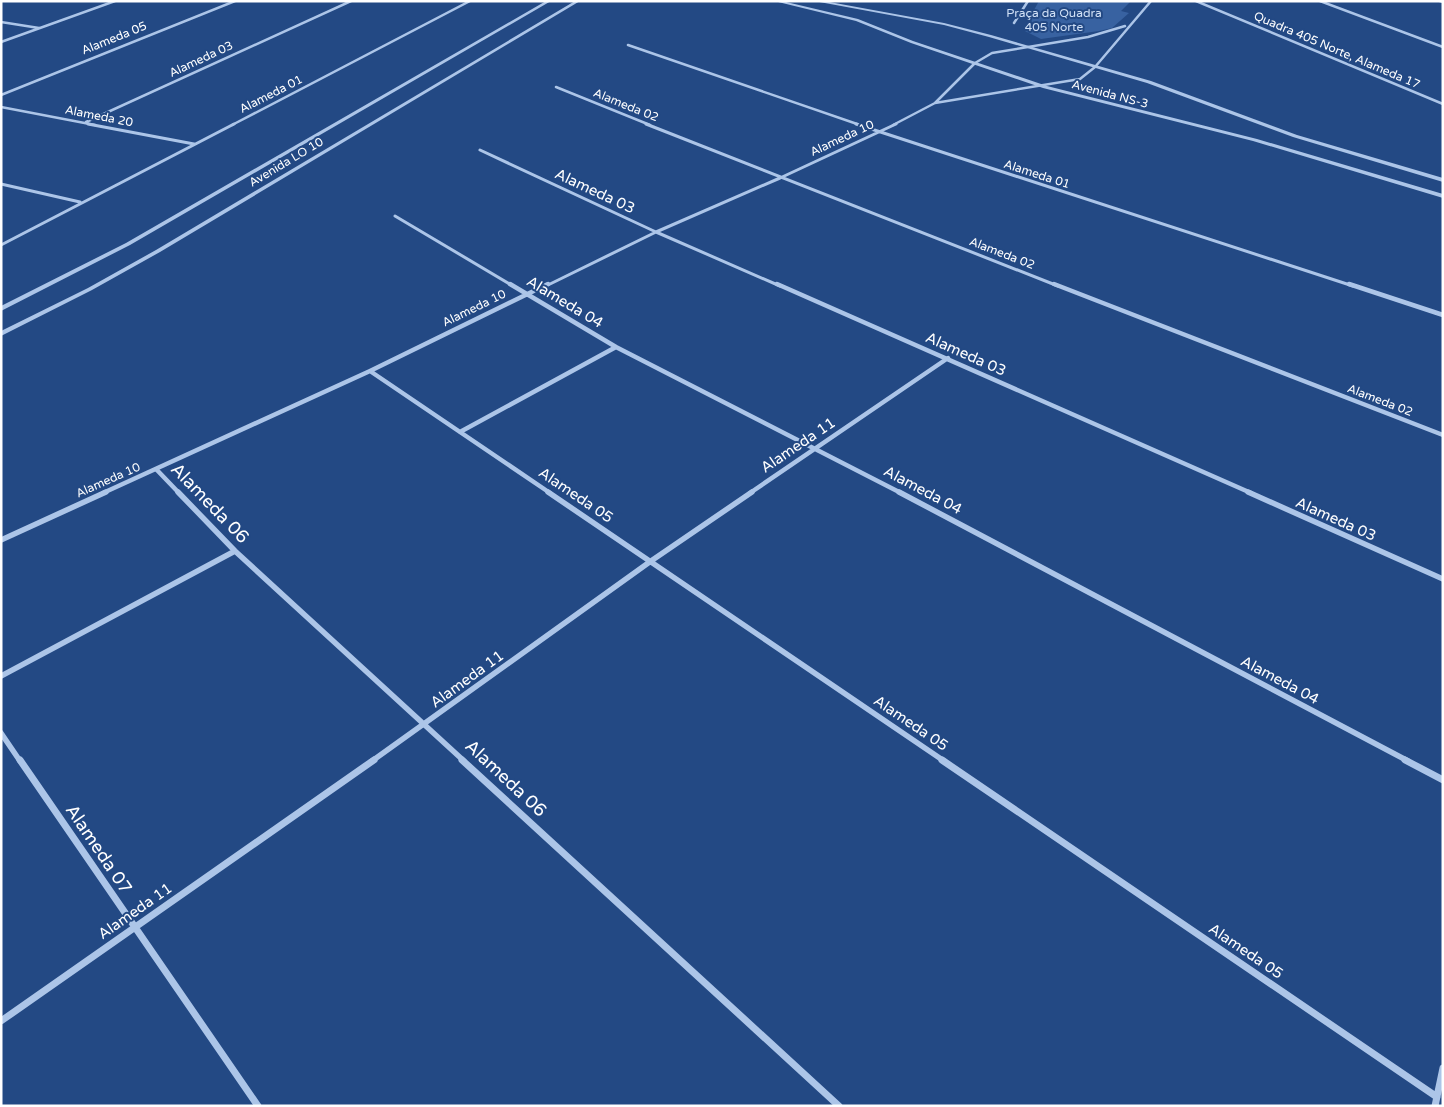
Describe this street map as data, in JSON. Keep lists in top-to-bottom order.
{
  "streets": {
    "street": [
      "Alameda 05",
      "Quadra 405 Norte, Alameda 17",
      "Alameda 03",
      "Alameda 01",
      "Avenida NS-3",
      "Alameda 02",
      "Alameda 20",
      "Alameda 10",
      "Avenida LO 10",
      "Alameda 04",
      "Alameda 11",
      "Alameda 06",
      "Alameda 07"
    ]
  },
  "crossings": [
    ["Alameda 05", "Alameda 10"],
    ["Alameda 05", "Alameda 11"],
    ["Alameda 03", "Alameda 20"],
    ["Alameda 03", "Alameda 10"],
    ["Alameda 03", "Alameda 11"],
    ["Alameda 01", "Alameda 20"],
    ["Alameda 01", "Alameda 10"],
    ["Avenida NS-3", "Alameda 10"],
    ["Alameda 02", "Alameda 10"],
    ["Alameda 10", "Alameda 04"],
    ["Alameda 10", "Alameda 06"],
    ["Alameda 04", "Alameda 11"],
    ["Alameda 11", "Alameda 06"],
    ["Alameda 11", "Alameda 07"]
  ],
  "parks": ["Praça da Quadra 405 Norte"]
}
